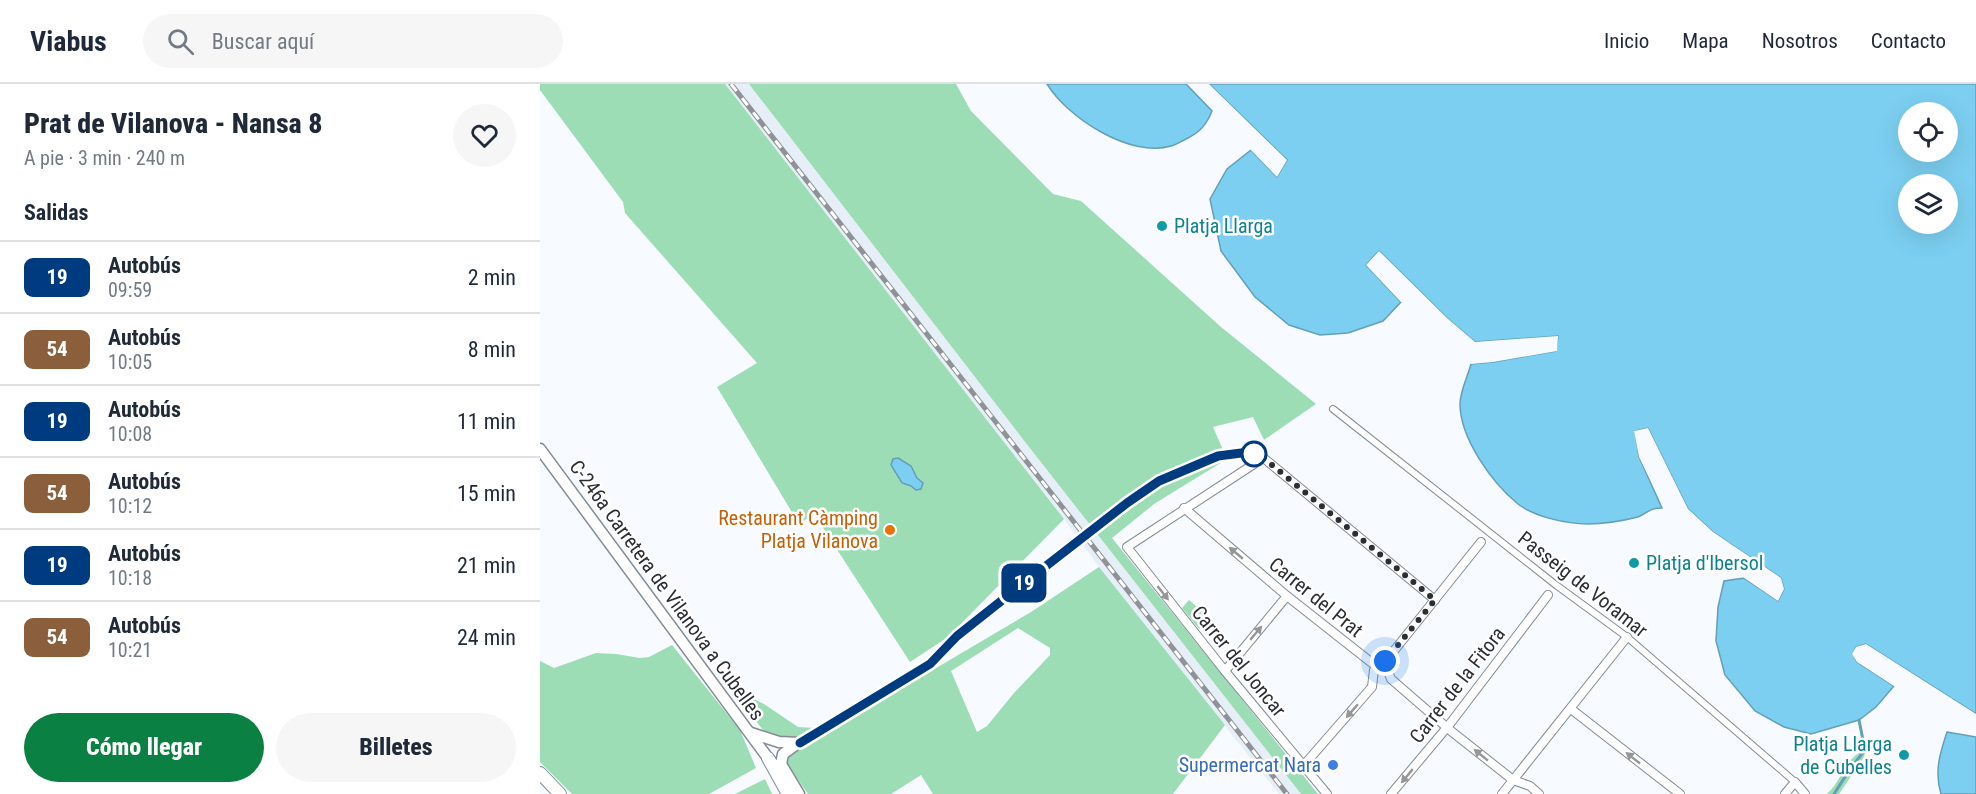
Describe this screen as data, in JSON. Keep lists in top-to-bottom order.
{
  "streets": {
    "main road": ["C-246a Carretera de Vilanova a Cubelles"],
    "street": [
      "Passeig de Voramar",
      "Carrer del Prat",
      "Carrer del Joncar",
      "Carrer de la Fitora"
    ]
  },
  "crossings": [
    ["Carrer del Prat", "Carrer del Joncar"],
    ["Carrer del Prat", "Carrer de la Fitora"]
  ],
  "one_way": ["Carrer del Prat"],
  "places": [
    "Platja Llarga",
    "Restaurant Càmping Platja Vilanova",
    "Platja d'Ibersol",
    "Platja Llarga de Cubelles",
    "Supermercat Nara"
  ],
  "lines": ["bus line 19"],
  "page": {
    "header": "Viabus",
    "search": "Buscar aquí",
    "nav": [
      "Inicio",
      "Mapa",
      "Nosotros",
      "Contacto"
    ],
    "heading": [
      ["Prat de Vilanova - Nansa 8", "A pie · 3 min · 240 m"],
      "Salidas"
    ],
    "on_map": "19",
    "list": [
      {
        "mark": "19",
        "name": "Autobús",
        "note": "09:59",
        "value": "2 min"
      },
      {
        "mark": "54",
        "name": "Autobús",
        "note": "10:05",
        "value": "8 min"
      },
      {
        "mark": "19",
        "name": "Autobús",
        "note": "10:08",
        "value": "11 min"
      },
      {
        "mark": "54",
        "name": "Autobús",
        "note": "10:12",
        "value": "15 min"
      },
      {
        "mark": "19",
        "name": "Autobús",
        "note": "10:18",
        "value": "21 min"
      },
      {
        "mark": "54",
        "name": "Autobús",
        "note": "10:21",
        "value": "24 min"
      }
    ],
    "buttons": ["Cómo llegar", "Billetes"]
  }
}
